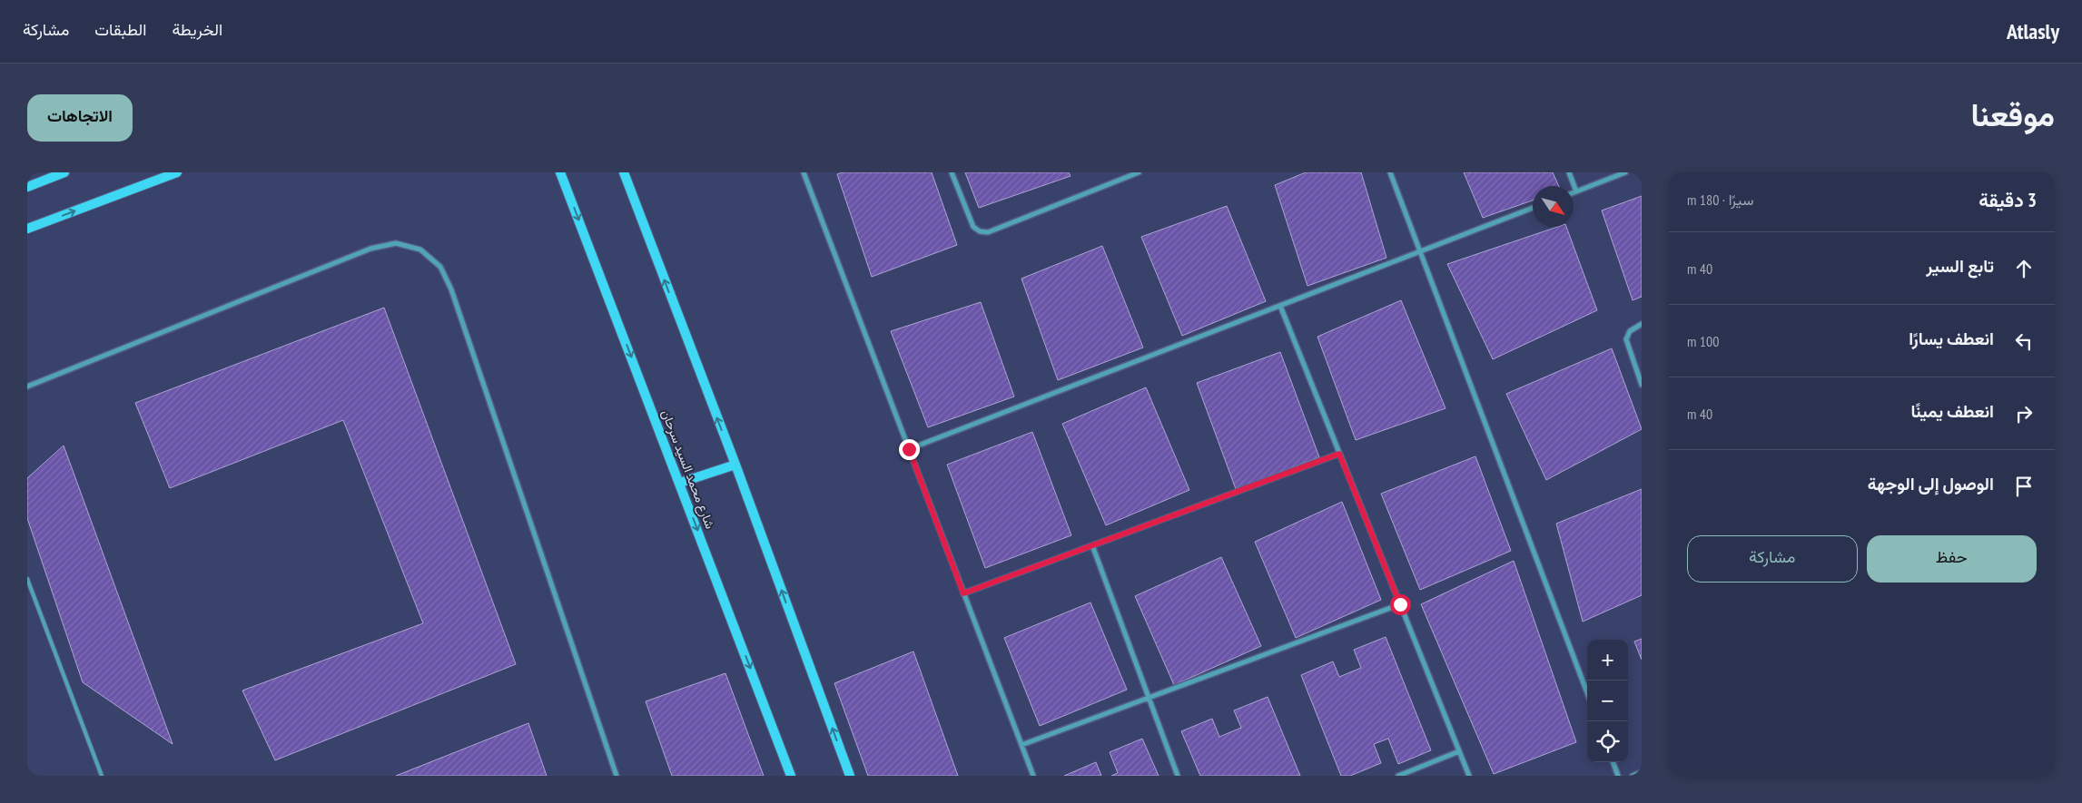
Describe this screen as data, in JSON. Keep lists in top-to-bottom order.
{
  "streets": {
    "street": ["شارع محمد السيد سرحان"]
  },
  "north": "bottom right",
  "page": {
    "header": "Atlasly",
    "nav": ["الخريطة", "الطبقات", "مشاركة"],
    "title": "موقعنا",
    "buttons": [
      "الاتجاهات",
      ["حفظ", "مشاركة"]
    ],
    "heading": ["3 دقيقة", "سيرًا · 180 m"],
    "list": [
      ["تابع السير", "40 m"],
      ["انعطف يسارًا", "100 m"],
      ["انعطف يمينًا", "40 m"],
      "الوصول إلى الوجهة"
    ],
    "map_buttons": ["+", "−"]
  }
}
